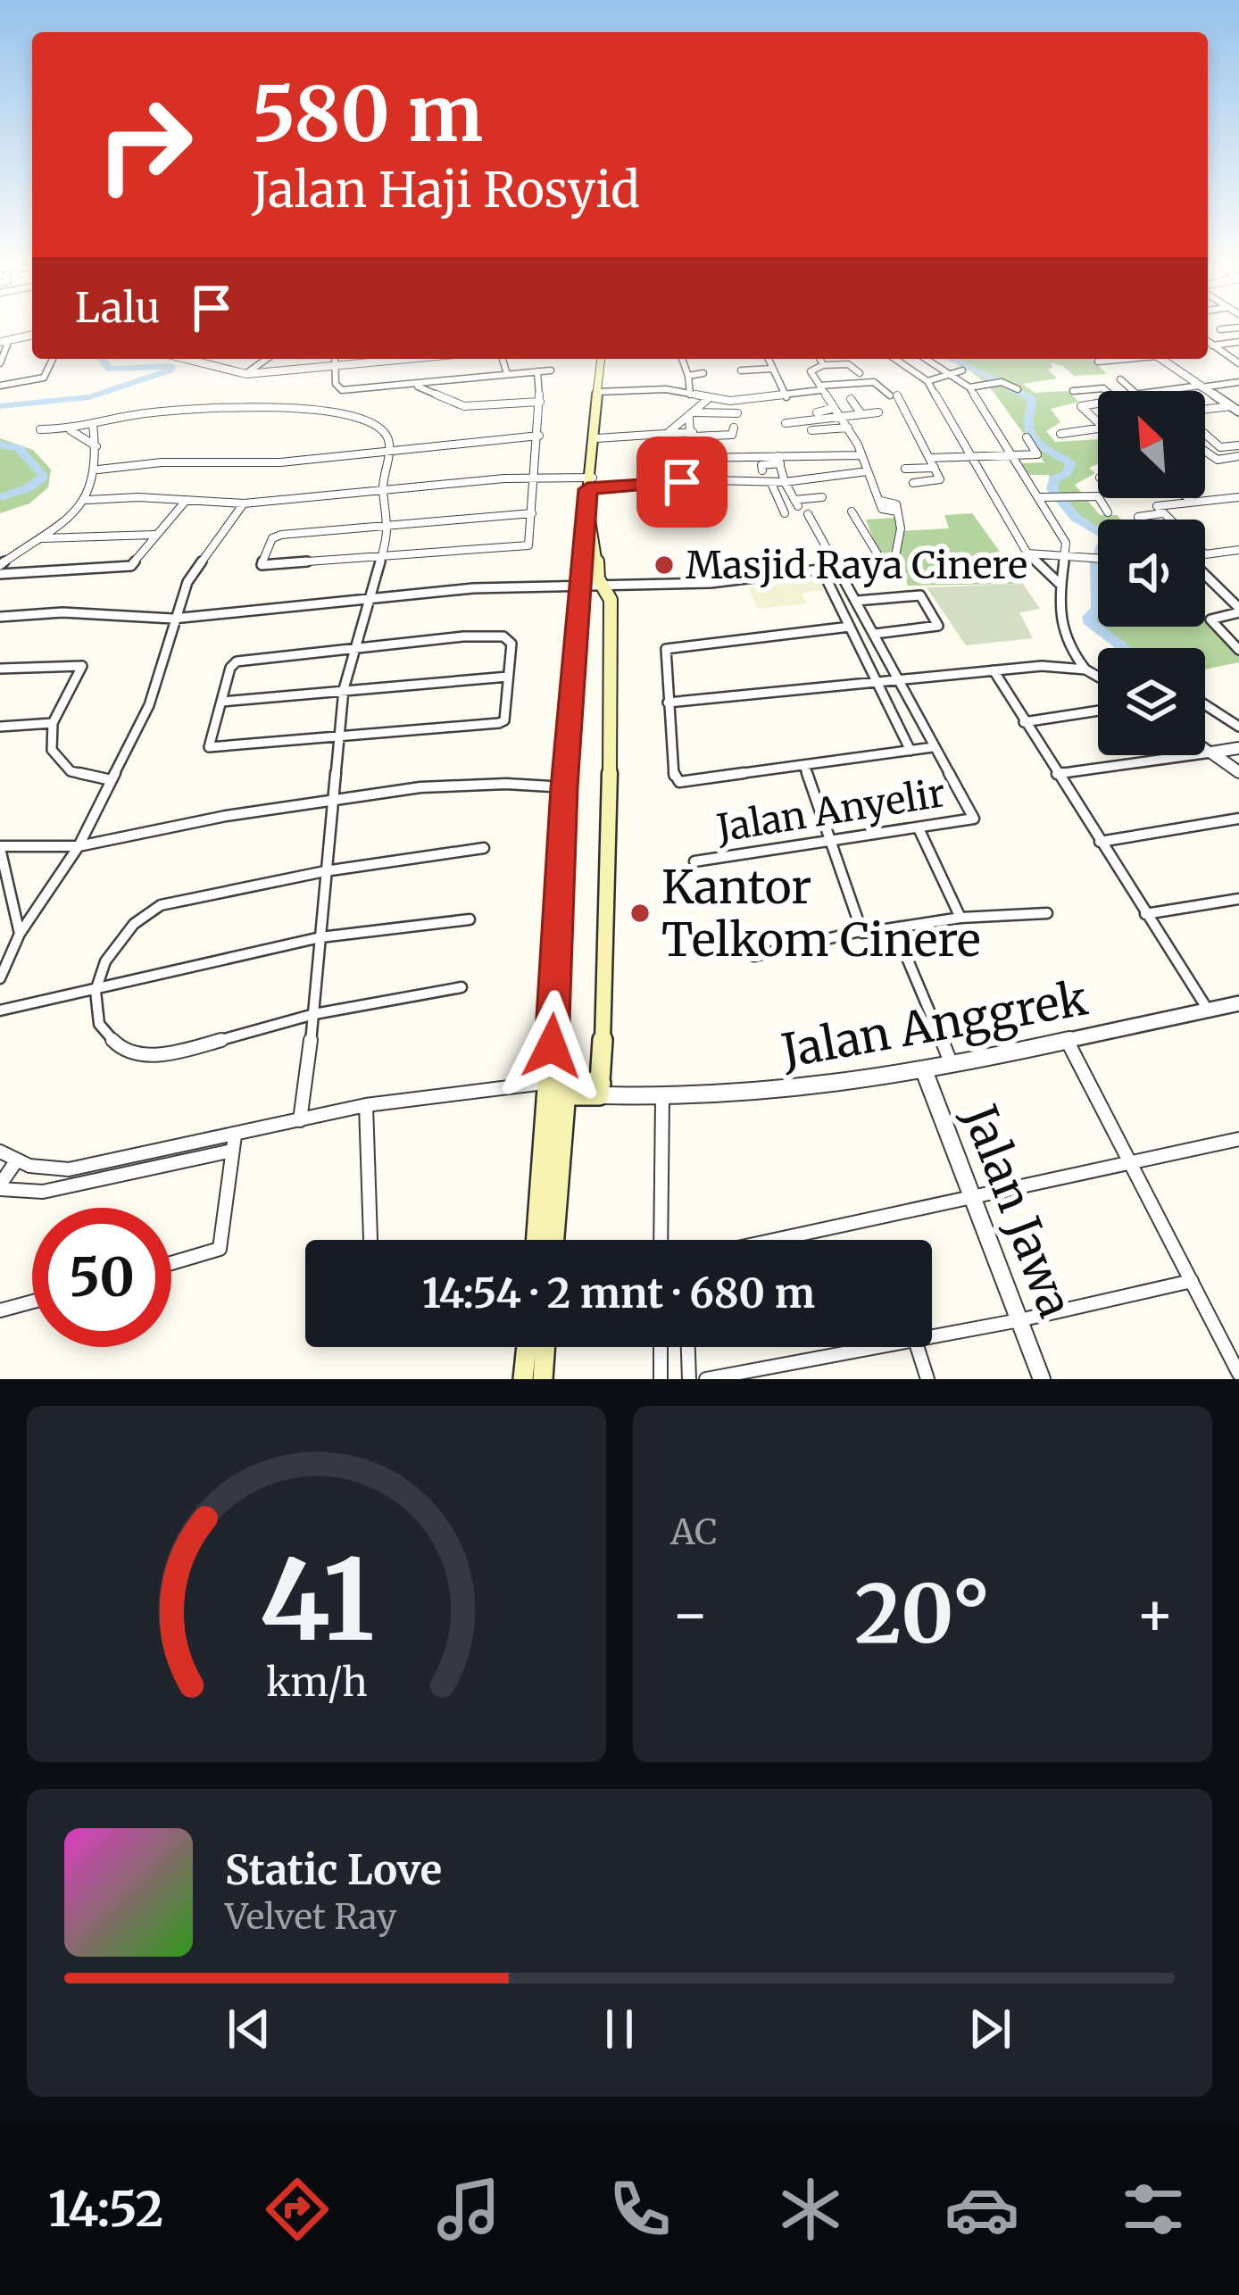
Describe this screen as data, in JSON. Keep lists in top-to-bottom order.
{
  "streets": {
    "main road": ["Jalan Anggrek"],
    "street": ["Jalan Anyelir", "Jalan Jawa"]
  },
  "crossings": [
    ["Jalan Anggrek", "Jalan Jawa"]
  ],
  "places": ["Masjid Raya Cinere", "Kantor Telkom Cinere"],
  "north": "top left",
  "page": {
    "turn": ["580 m", "Jalan Haji Rosyid"],
    "then": "Lalu",
    "limit": "50",
    "trip": "14:54 · 2 mnt · 680 m",
    "tile": "AC",
    "heat": ["−", "20°", "+"],
    "song": ["Static Love", "Velvet Ray"],
    "tabs": "14:52",
    "gauge": ["41", "km/h"]
  }
}
